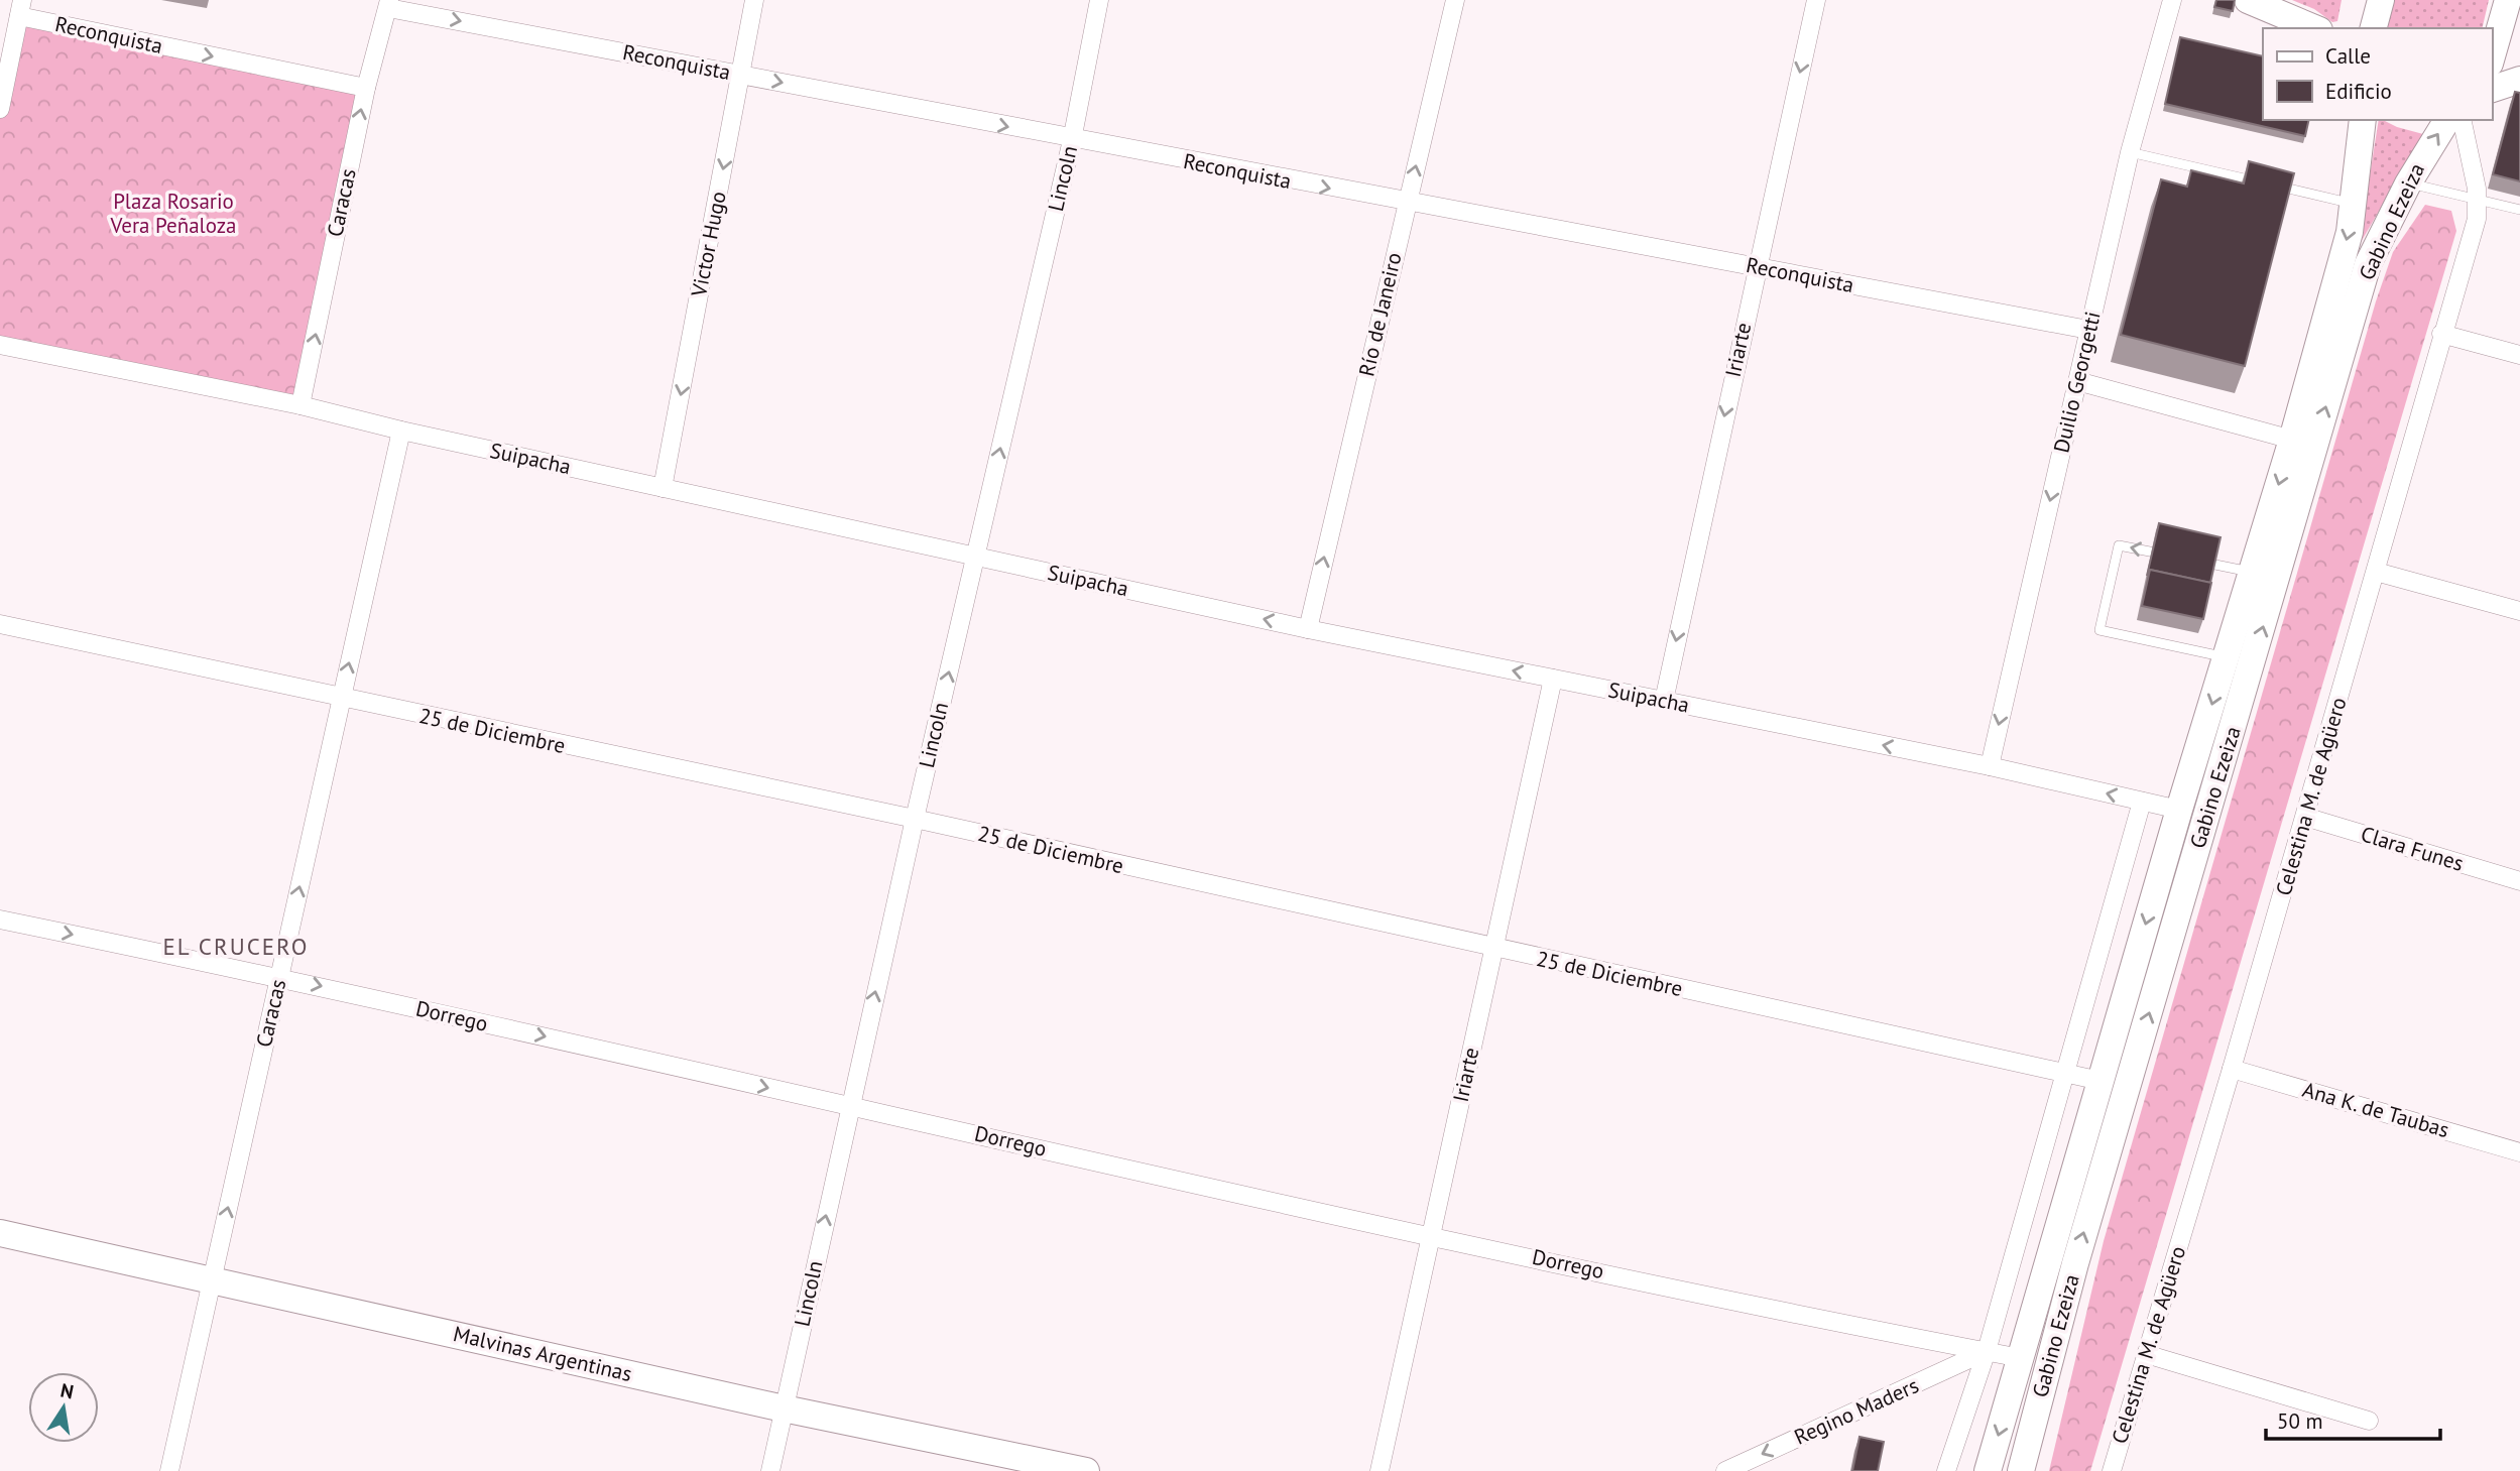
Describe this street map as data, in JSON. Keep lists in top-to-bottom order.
{
  "streets": {
    "main road": ["Gabino Ezeiza", "Malvinas Argentinas"],
    "street": [
      "Reconquista",
      "Lincoln",
      "Caracas",
      "Victor Hugo",
      "Río de Janeiro",
      "Iriarte",
      "Duilio Georgetti",
      "Suipacha",
      "25 de Diciembre",
      "Celestina M. de Agüero",
      "Clara Funes",
      "Dorrego",
      "Ana K. de Taubas",
      "Regino Maders"
    ]
  },
  "crossings": [
    ["Reconquista", "Lincoln"],
    ["Reconquista", "Caracas"],
    ["Reconquista", "Victor Hugo"],
    ["Reconquista", "Río de Janeiro"],
    ["Reconquista", "Iriarte"],
    ["Reconquista", "Duilio Georgetti"],
    ["Lincoln", "Suipacha"],
    ["Lincoln", "25 de Diciembre"],
    ["Lincoln", "Dorrego"],
    ["Lincoln", "Malvinas Argentinas"],
    ["Caracas", "Suipacha"],
    ["Caracas", "25 de Diciembre"],
    ["Caracas", "Dorrego"],
    ["Caracas", "Malvinas Argentinas"],
    ["Gabino Ezeiza", "Suipacha"],
    ["Gabino Ezeiza", "25 de Diciembre"],
    ["Gabino Ezeiza", "Dorrego"],
    ["Victor Hugo", "Suipacha"],
    ["Río de Janeiro", "Suipacha"],
    ["Iriarte", "Suipacha"],
    ["Iriarte", "25 de Diciembre"],
    ["Iriarte", "Dorrego"],
    ["Duilio Georgetti", "Suipacha"],
    ["Celestina M. de Agüero", "Clara Funes"],
    ["Celestina M. de Agüero", "Ana K. de Taubas"],
    ["Dorrego", "Regino Maders"]
  ],
  "one_way": [
    "Reconquista",
    "Lincoln",
    "Caracas",
    "Victor Hugo",
    "Río de Janeiro",
    "Iriarte",
    "Duilio Georgetti",
    "Suipacha",
    "Dorrego",
    "Regino Maders"
  ],
  "districts": ["EL CRUCERO"],
  "parks": ["Plaza Rosario Vera Peñaloza"],
  "legend": ["Calle", "Edificio"],
  "scale_bar": "50 m",
  "north": "top"
}
